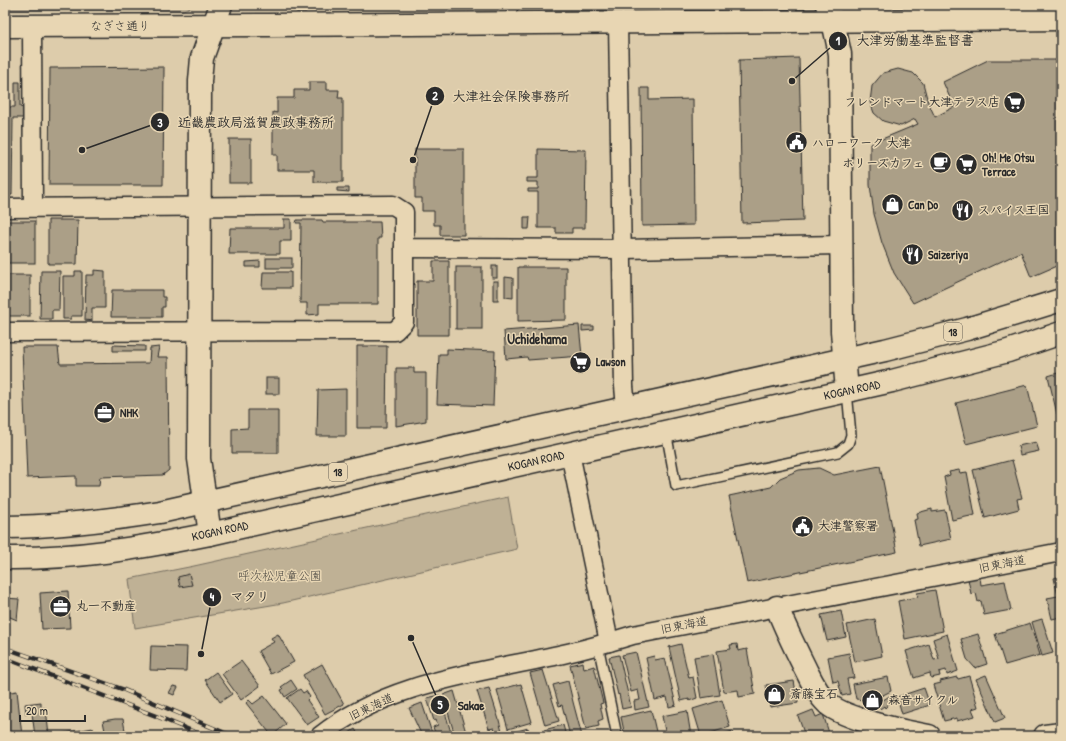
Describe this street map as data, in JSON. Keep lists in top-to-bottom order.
{
  "streets": {
    "street": [
      "なぎさ通り",
      "18",
      "KOGAN ROAD",
      "旧東海道"
    ]
  },
  "districts": ["Uchidehama"],
  "parks": ["呼次松児童公園"],
  "places": {
    "other": [
      "大津労働基準監督書",
      "近畿農政局滋賀農政事務所",
      "大津社会保険事務所",
      "Sakae",
      "マタリ"
    ],
    "supermarket": ["フレンドマート大津テラス店", "Oh! Me Otsu Terrace", "Lawson"],
    "public building": ["ハローワーク 大津", "大津警察署"],
    "cafe": ["ホリーズカフェ"],
    "shop": ["Can Do", "斎藤宝石", "森音サイクル"],
    "restaurant": ["スパイス王国", "Saizeriya"],
    "office": ["NHK", "丸一不動産"]
  },
  "scale_bar": "20 m"
}
